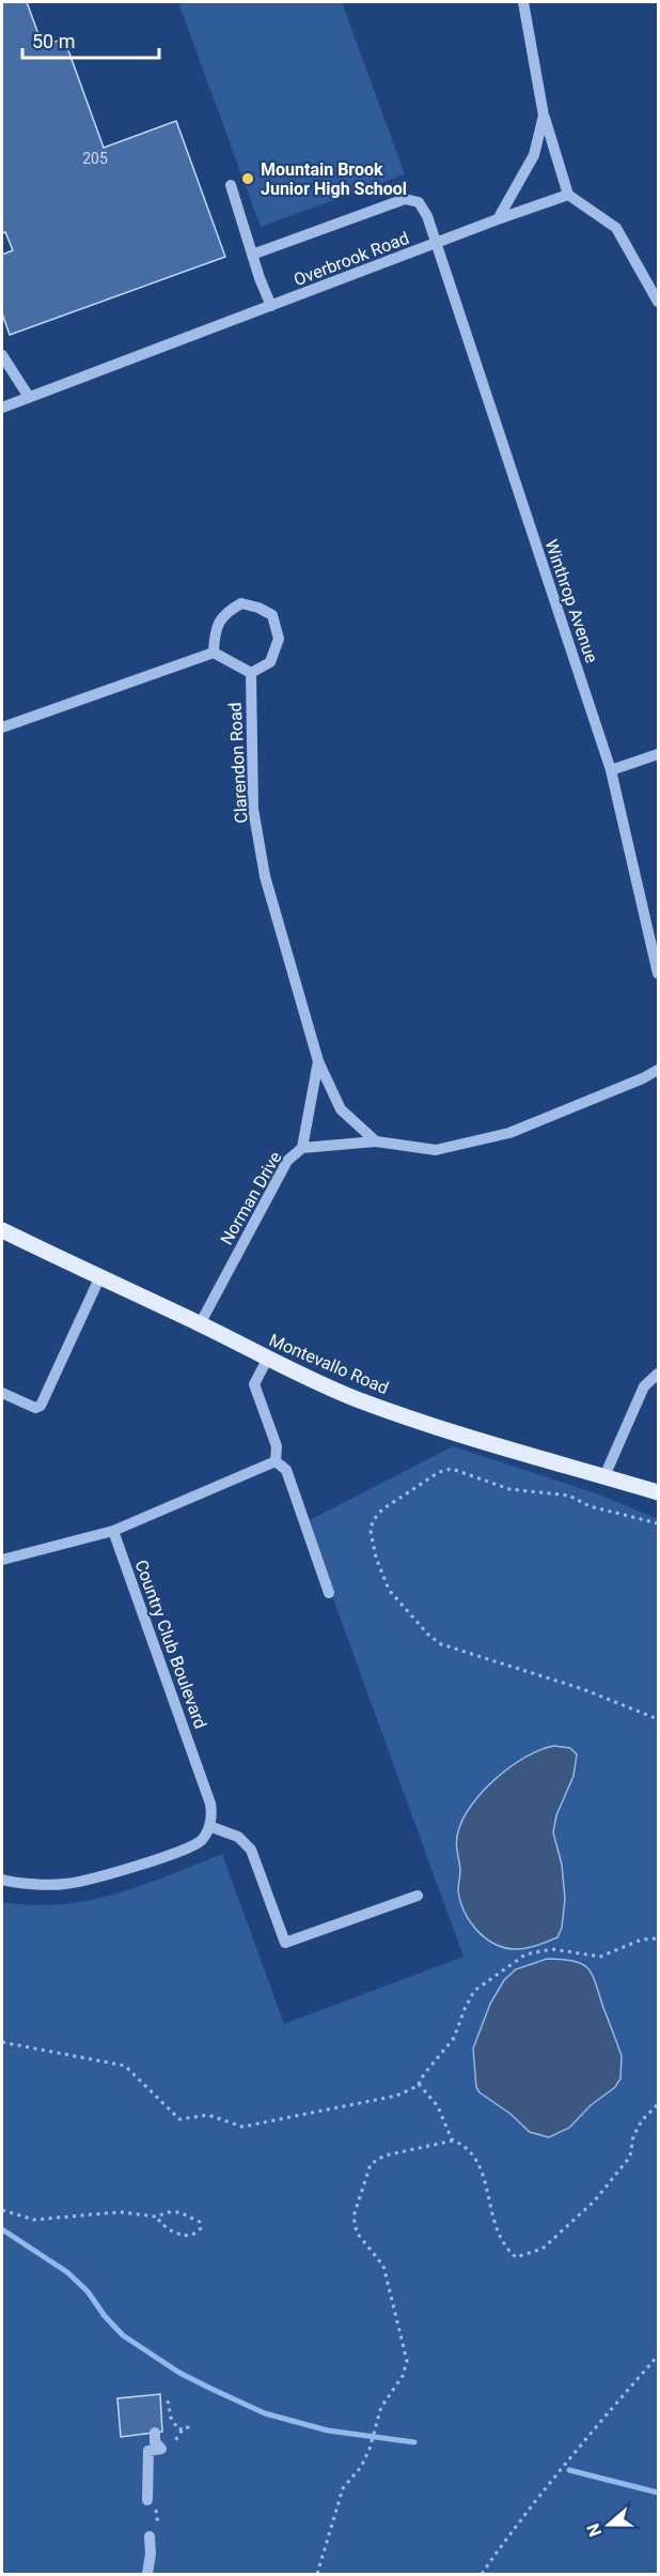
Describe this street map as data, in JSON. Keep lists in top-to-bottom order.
{
  "streets": {
    "main road": ["Montevallo Road"],
    "street": [
      "Overbrook Road",
      "Winthrop Avenue",
      "Clarendon Road",
      "Norman Drive",
      "Country Club Boulevard"
    ]
  },
  "crossings": [
    ["Overbrook Road", "Winthrop Avenue"],
    ["Clarendon Road", "Norman Drive"],
    ["Norman Drive", "Montevallo Road"]
  ],
  "places": ["Mountain Brook Junior High School"],
  "house_numbers": ["205"],
  "scale_bar": "50 m",
  "north": "left"
}
